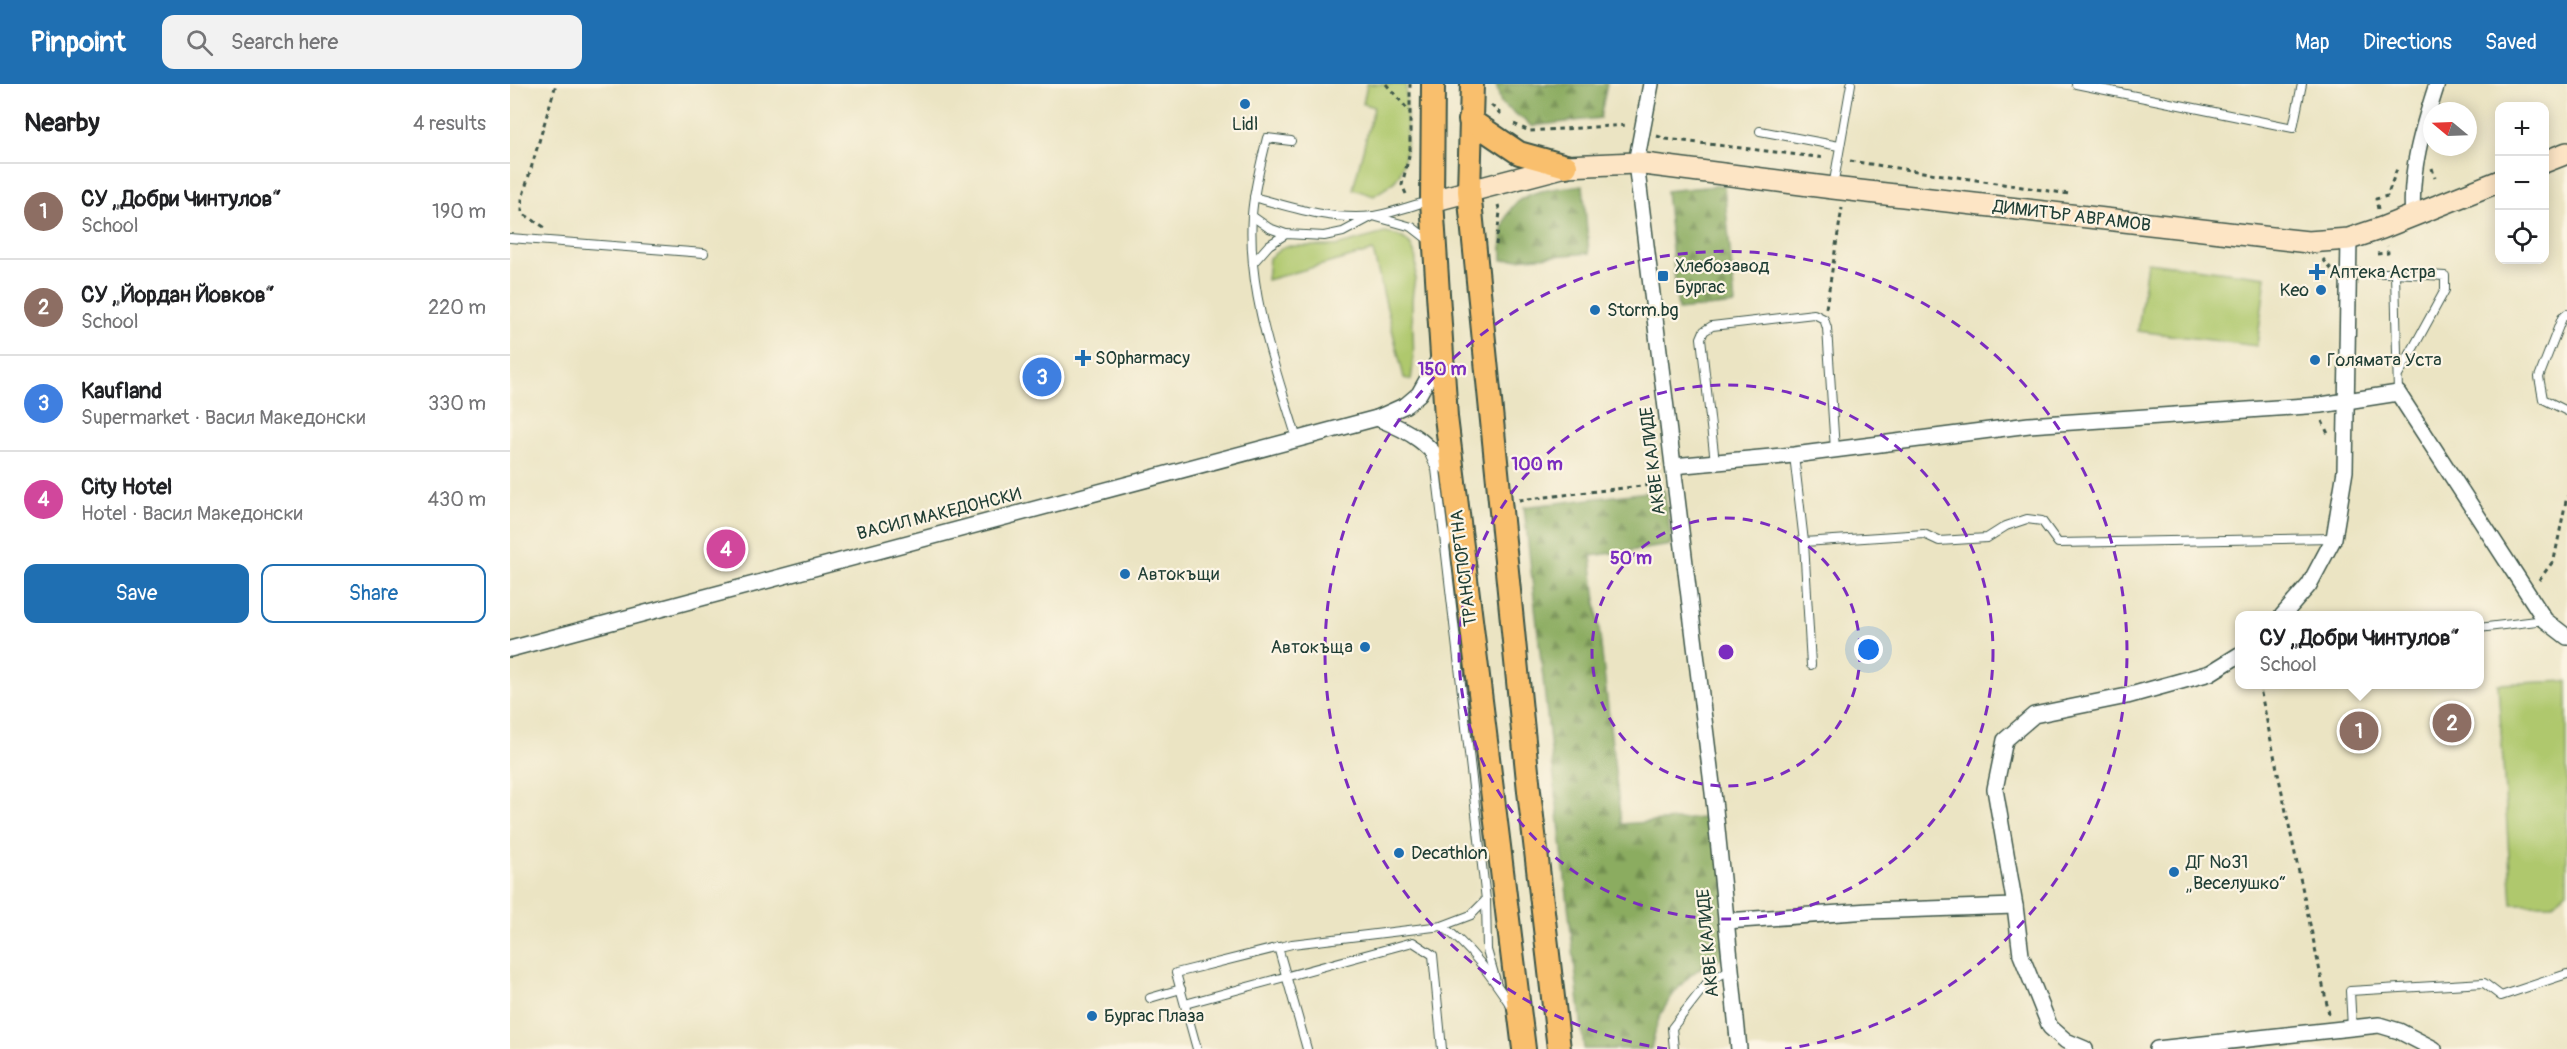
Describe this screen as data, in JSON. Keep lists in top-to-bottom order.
{
  "streets": {
    "main road": ["ТРАНСПОРТНА"],
    "street": ["ДИМИТЪР АВРАМОВ", "АКВЕ КАЛИДЕ", "ВАСИЛ МАКЕДОНСКИ"]
  },
  "crossings": [
    ["ДИМИТЪР АВРАМОВ", "АКВЕ КАЛИДЕ"],
    ["ДИМИТЪР АВРАМОВ", "ТРАНСПОРТНА"],
    ["ВАСИЛ МАКЕДОНСКИ", "ТРАНСПОРТНА"]
  ],
  "places": {
    "other": [
      "Lidl",
      "Keo",
      "Storm.bg",
      "Голямата Уста",
      "Автокъщи",
      "Автокъща",
      "Decathlon",
      "ДГ №31 „Веселушко“",
      "Бургас Плаза"
    ],
    "health": ["Аптека Астра", "SOpharmacy"],
    "transit": ["Хлебозавод Бургас"]
  },
  "north": "left",
  "page": {
    "header": "Pinpoint",
    "search": "Search here",
    "nav": ["Map", "Directions", "Saved"],
    "heading": ["Nearby", "4 results"],
    "map_buttons": ["+", "−"],
    "list": [
      {
        "mark": "1",
        "name": "СУ „Добри Чинтулов“",
        "note": "School",
        "value": "190 m"
      },
      {
        "mark": "2",
        "name": "СУ „Йордан Йовков“",
        "note": "School",
        "value": "220 m"
      },
      {
        "mark": "3",
        "name": "Kaufland",
        "note": "Supermarket · Васил Македонски",
        "value": "330 m"
      },
      {
        "mark": "4",
        "name": "City Hotel",
        "note": "Hotel · Васил Македонски",
        "value": "430 m"
      }
    ],
    "pins": [
      "3",
      "4",
      "2",
      "1"
    ],
    "buttons": ["Save", "Share"],
    "popup": ["СУ „Добри Чинтулов“", "School"]
  },
  "rings": ["150 m", "100 m", "50 m"]
}
